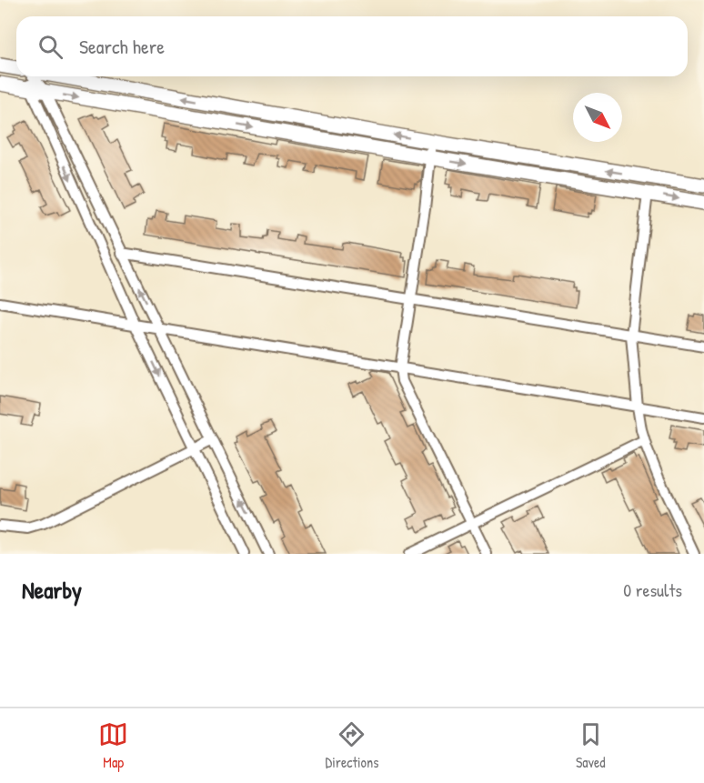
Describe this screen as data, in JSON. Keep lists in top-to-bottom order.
{
  "north": "bottom right",
  "page": {
    "search": "Search here",
    "heading": ["Nearby", "0 results"],
    "nav": ["Map", "Directions", "Saved"]
  }
}
